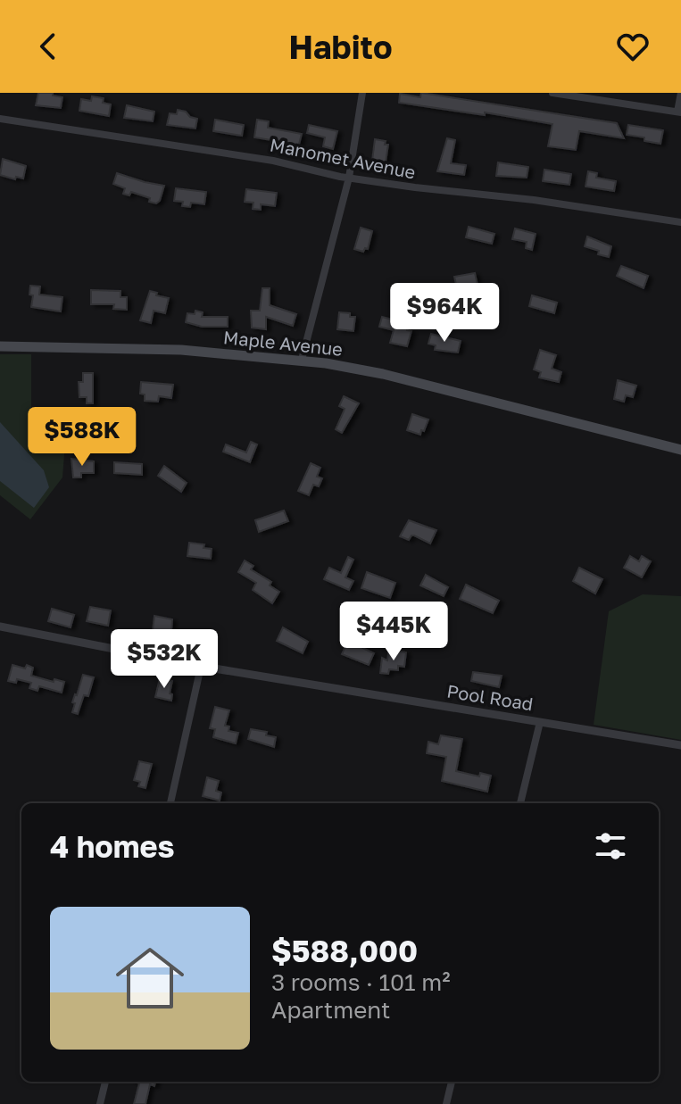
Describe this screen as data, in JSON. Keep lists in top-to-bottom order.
{
  "streets": {
    "main road": ["Maple Avenue"],
    "street": ["Manomet Avenue", "Pool Road"]
  },
  "page": {
    "header": "Habito",
    "price": [
      "$964K",
      "$588K",
      "$445K",
      "$532K"
    ],
    "heading": "4 homes",
    "list": [
      {
        "name": "$588,000",
        "note": "3 rooms · 101 m² · Apartment"
      }
    ]
  }
}
